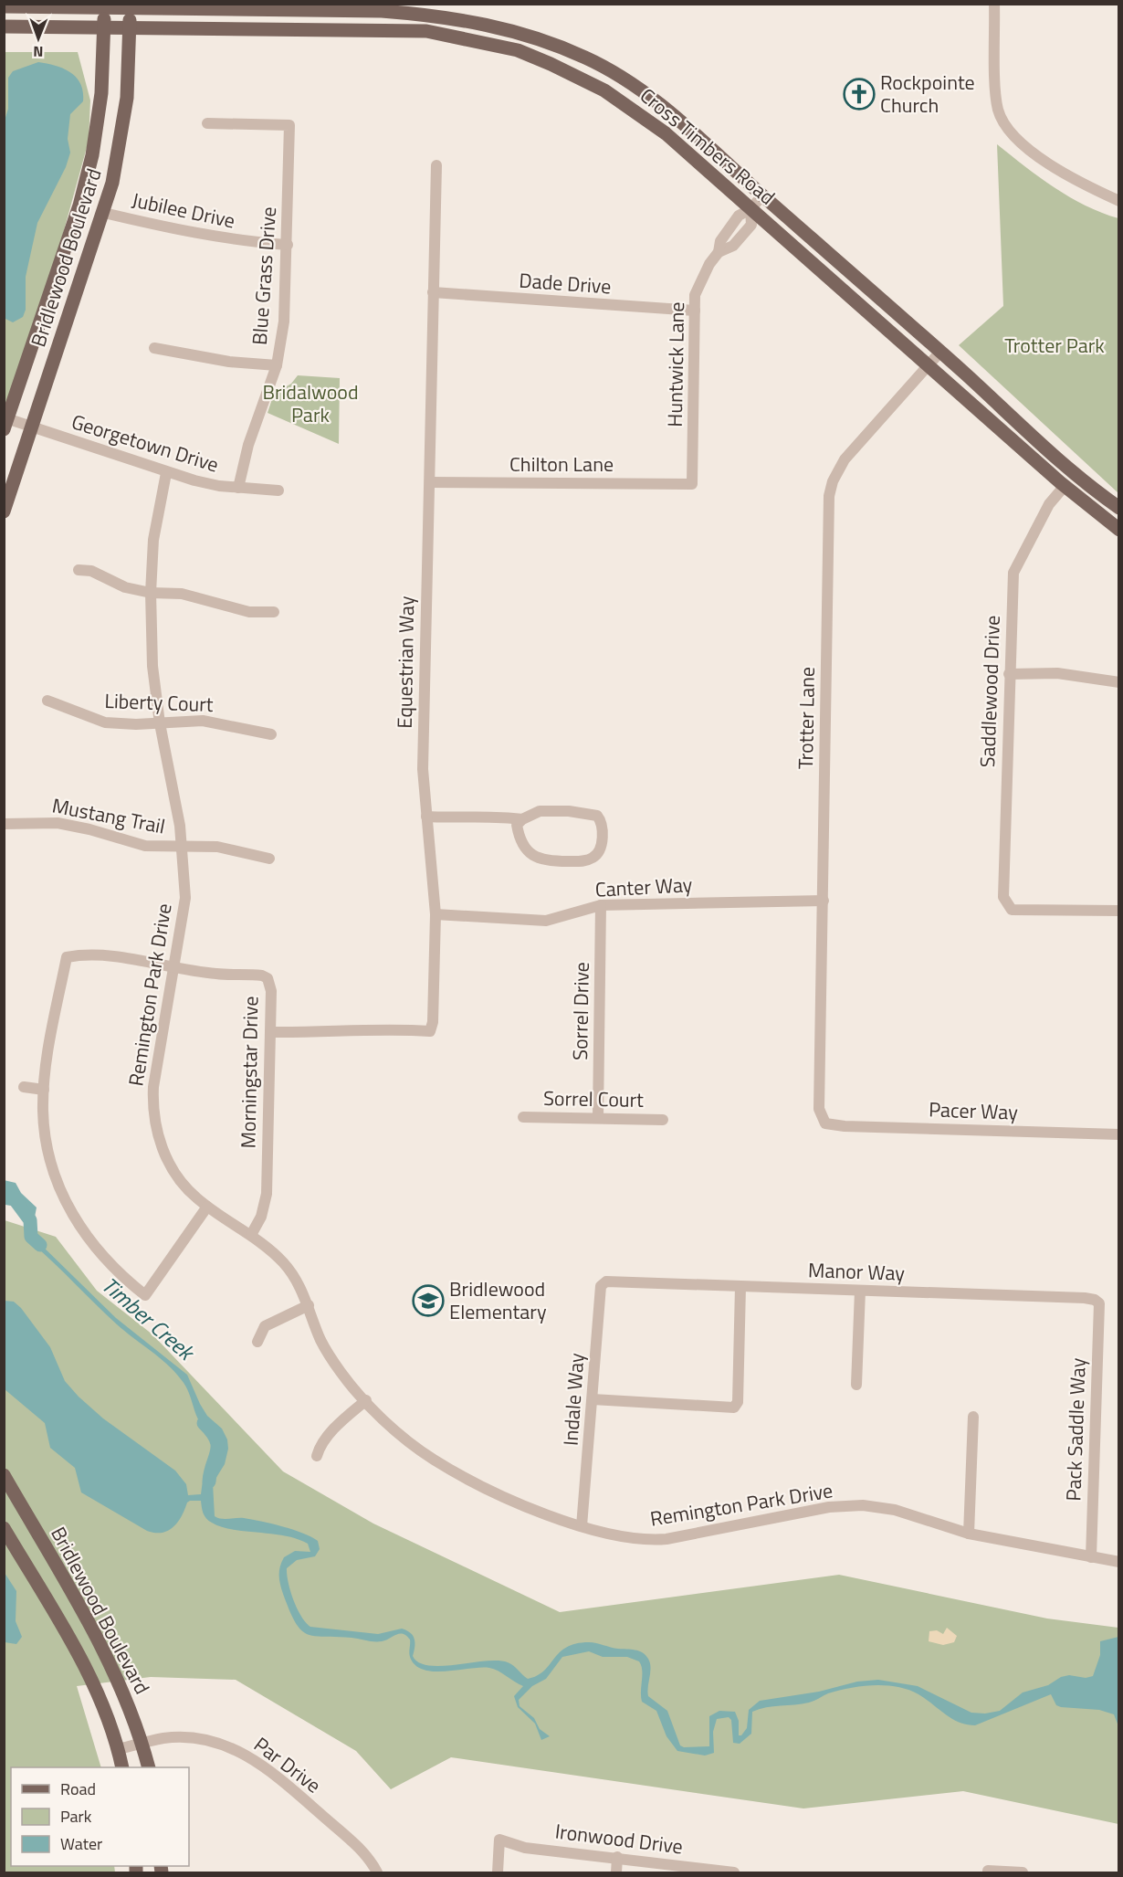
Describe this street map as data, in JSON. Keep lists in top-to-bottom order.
{
  "streets": {
    "main road": ["Cross Timbers Road", "Bridlewood Boulevard"],
    "street": [
      "Jubilee Drive",
      "Blue Grass Drive",
      "Dade Drive",
      "Huntwick Lane",
      "Georgetown Drive",
      "Chilton Lane",
      "Equestrian Way",
      "Saddlewood Drive",
      "Liberty Court",
      "Trotter Lane",
      "Mustang Trail",
      "Canter Way",
      "Remington Park Drive",
      "Sorrel Drive",
      "Morningstar Drive",
      "Sorrel Court",
      "Pacer Way",
      "Manor Way",
      "Indale Way",
      "Pack Saddle Way",
      "Par Drive",
      "Ironwood Drive"
    ]
  },
  "crossings": [
    ["Cross Timbers Road", "Bridlewood Boulevard"],
    ["Cross Timbers Road", "Huntwick Lane"],
    ["Cross Timbers Road", "Saddlewood Drive"],
    ["Cross Timbers Road", "Trotter Lane"],
    ["Jubilee Drive", "Bridlewood Boulevard"],
    ["Jubilee Drive", "Blue Grass Drive"],
    ["Bridlewood Boulevard", "Georgetown Drive"],
    ["Bridlewood Boulevard", "Par Drive"],
    ["Blue Grass Drive", "Georgetown Drive"],
    ["Dade Drive", "Huntwick Lane"],
    ["Dade Drive", "Equestrian Way"],
    ["Huntwick Lane", "Chilton Lane"],
    ["Georgetown Drive", "Remington Park Drive"],
    ["Chilton Lane", "Equestrian Way"],
    ["Equestrian Way", "Canter Way"],
    ["Equestrian Way", "Morningstar Drive"],
    ["Liberty Court", "Remington Park Drive"],
    ["Trotter Lane", "Canter Way"],
    ["Trotter Lane", "Pacer Way"],
    ["Mustang Trail", "Remington Park Drive"],
    ["Canter Way", "Sorrel Drive"],
    ["Remington Park Drive", "Morningstar Drive"],
    ["Remington Park Drive", "Indale Way"],
    ["Remington Park Drive", "Pack Saddle Way"],
    ["Sorrel Drive", "Sorrel Court"],
    ["Manor Way", "Indale Way"],
    ["Manor Way", "Pack Saddle Way"]
  ],
  "water": ["Timber Creek"],
  "parks": ["Trotter Park", "Bridalwood Park"],
  "places": {
    "church": ["Rockpointe Church"],
    "school or university": ["Bridlewood Elementary"]
  },
  "legend": ["Road", "Park", "Water"],
  "north": "bottom"
}
